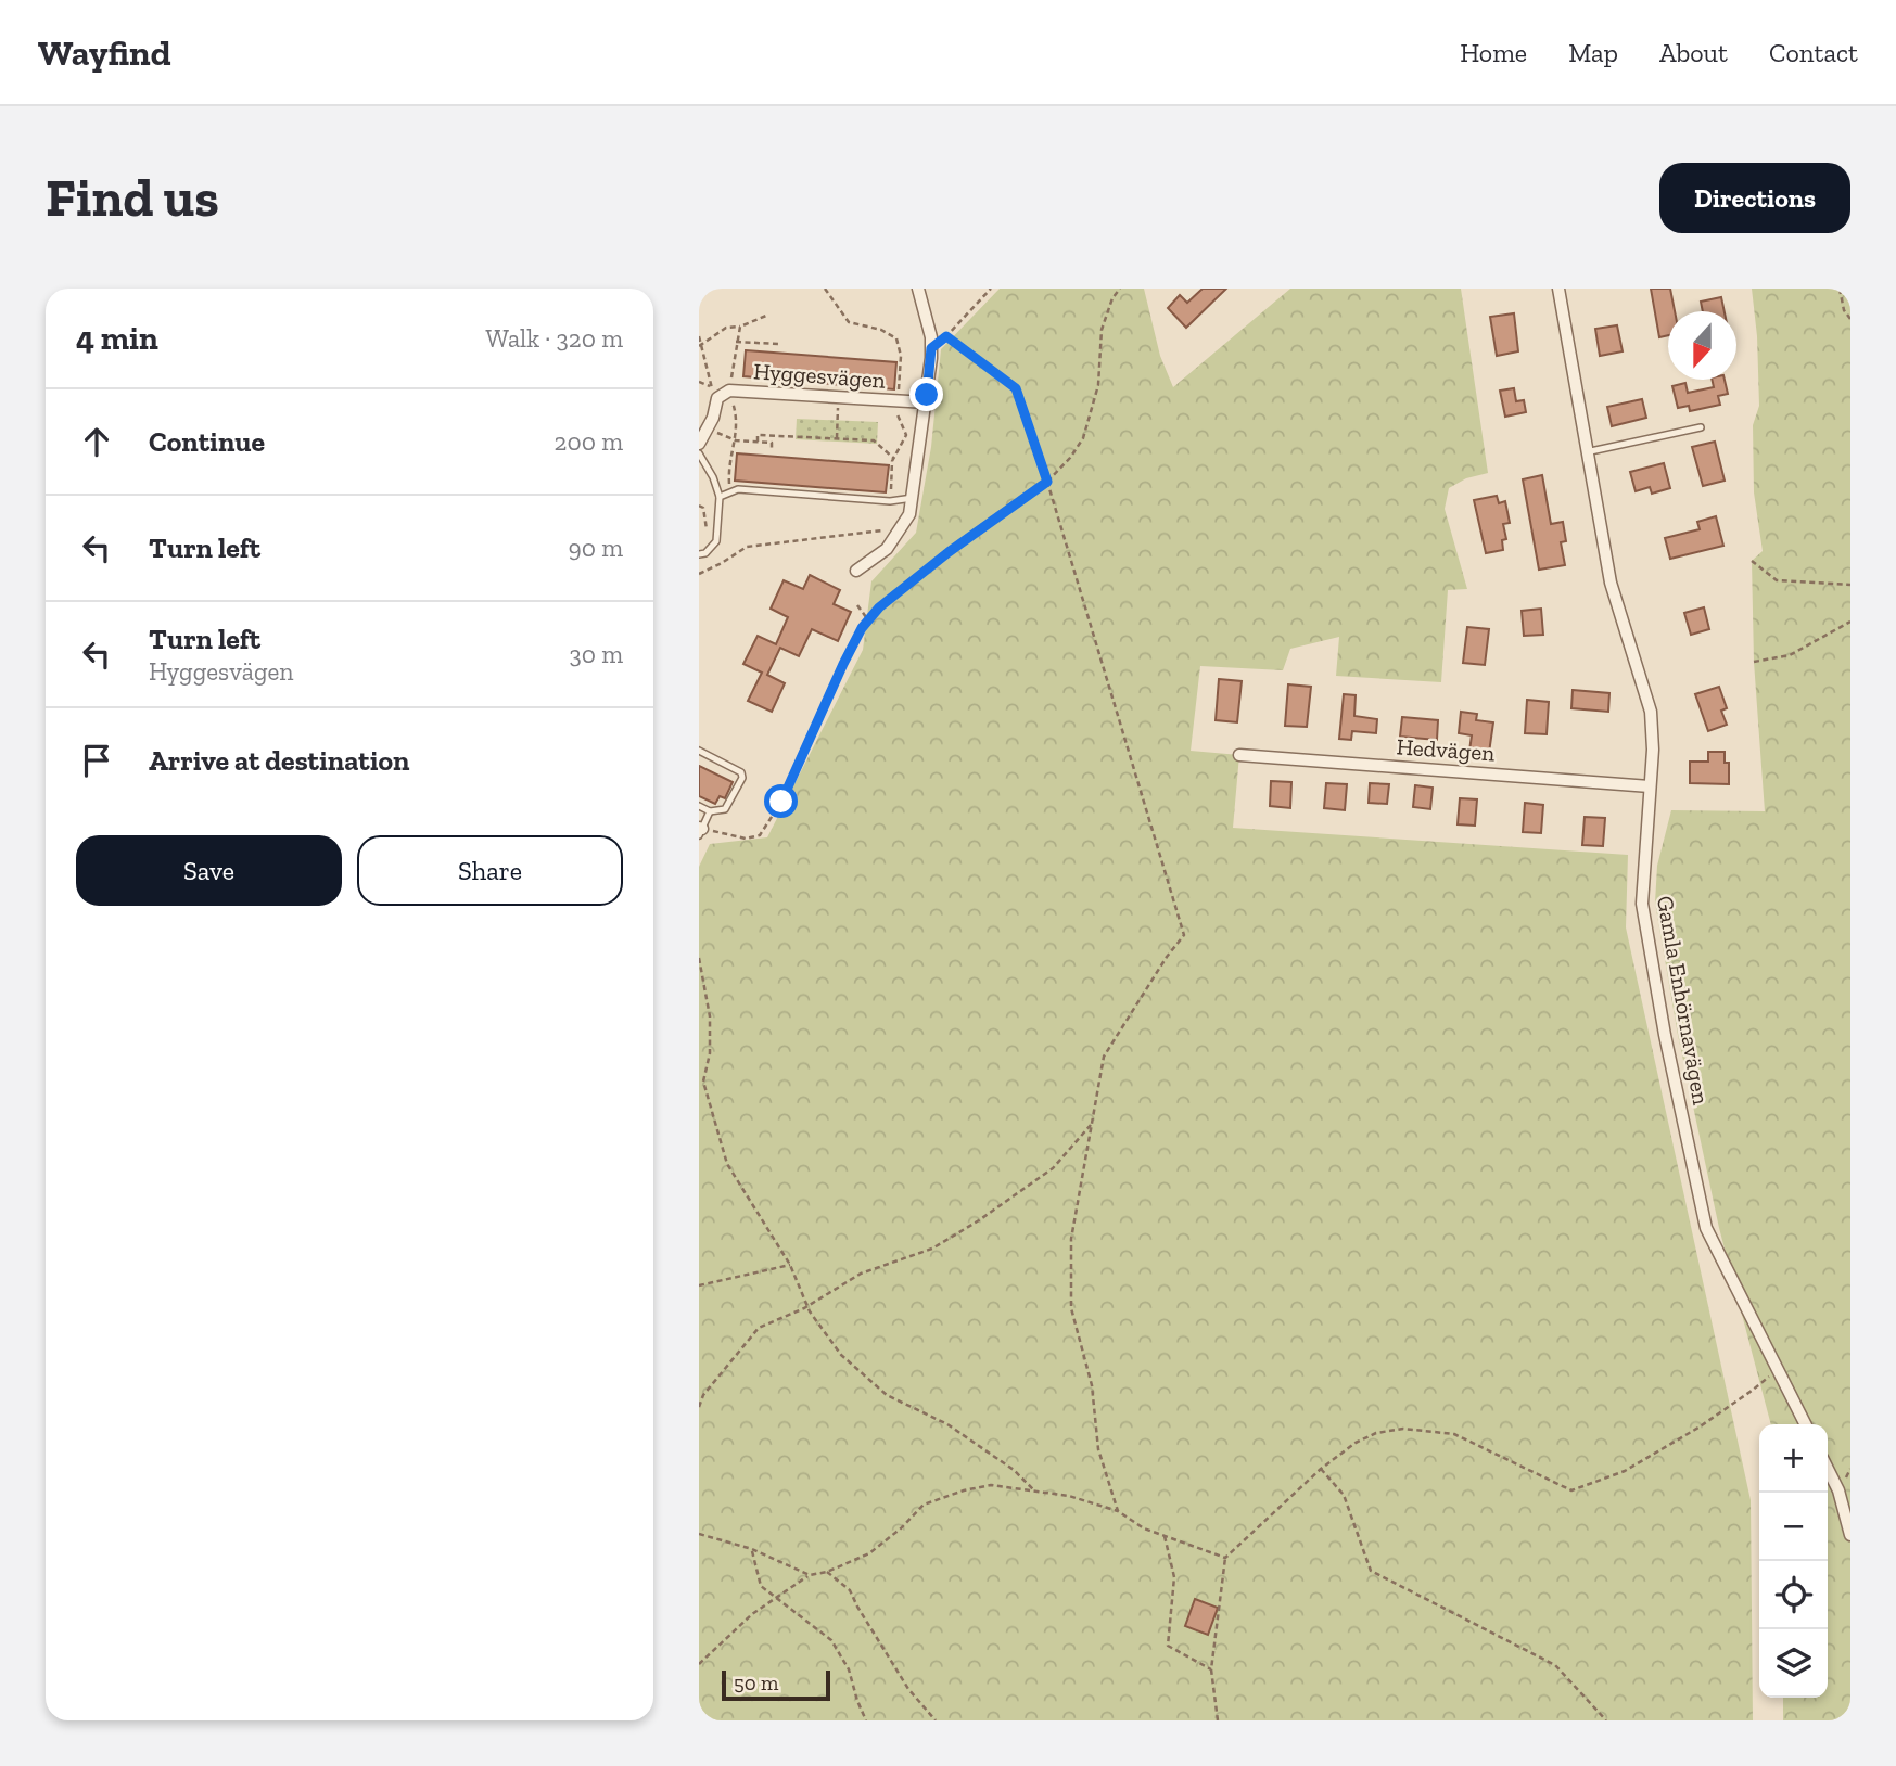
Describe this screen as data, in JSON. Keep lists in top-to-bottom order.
{
  "streets": {
    "street": ["Hyggesvägen", "Hedvägen", "Gamla Enhörnavägen"]
  },
  "crossings": [
    ["Hedvägen", "Gamla Enhörnavägen"]
  ],
  "scale_bar": "50 m",
  "north": "bottom",
  "page": {
    "header": "Wayfind",
    "nav": [
      "Home",
      "Map",
      "About",
      "Contact"
    ],
    "buttons": [
      "Directions",
      ["Save", "Share"]
    ],
    "title": "Find us",
    "heading": ["4 min", "Walk · 320 m"],
    "list": [
      ["Continue", "200 m"],
      ["Turn left", "90 m"],
      ["Turn left", "Hyggesvägen", "30 m"],
      "Arrive at destination"
    ],
    "map_buttons": ["+", "−"],
    "scale": "50 m"
  }
}
